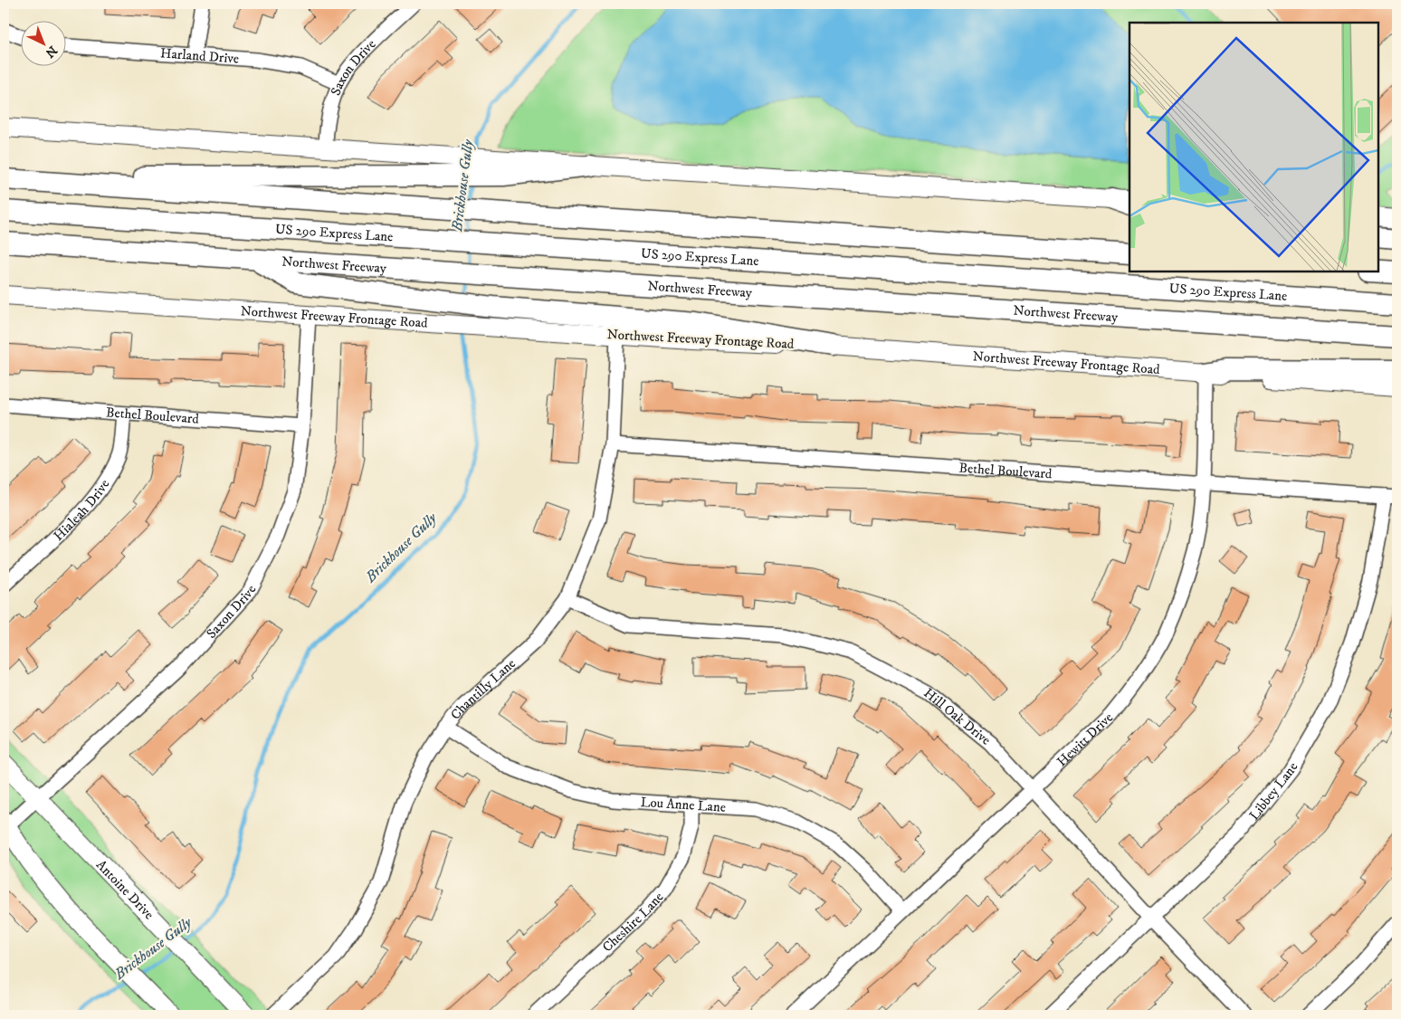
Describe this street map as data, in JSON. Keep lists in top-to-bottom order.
{
  "streets": {
    "highway": ["US 290 Express Lane", "Northwest Freeway"],
    "main road": ["Northwest Freeway Frontage Road", "Antoine Drive"],
    "street": [
      "Harland Drive",
      "Saxon Drive",
      "Bethel Boulevard",
      "Hialeah Drive",
      "Chantilly Lane",
      "Hill Oak Drive",
      "Hewitt Drive",
      "Libbey Lane",
      "Lou Anne Lane",
      "Cheshire Lane"
    ]
  },
  "crossings": [
    ["Harland Drive", "Saxon Drive"],
    ["Saxon Drive", "Northwest Freeway Frontage Road"],
    ["Saxon Drive", "Bethel Boulevard"],
    ["Saxon Drive", "Antoine Drive"],
    ["Northwest Freeway Frontage Road", "Chantilly Lane"],
    ["Northwest Freeway Frontage Road", "Hewitt Drive"],
    ["Bethel Boulevard", "Hialeah Drive"],
    ["Bethel Boulevard", "Chantilly Lane"],
    ["Bethel Boulevard", "Hewitt Drive"],
    ["Bethel Boulevard", "Libbey Lane"],
    ["Chantilly Lane", "Hill Oak Drive"],
    ["Chantilly Lane", "Lou Anne Lane"],
    ["Hill Oak Drive", "Hewitt Drive"],
    ["Hill Oak Drive", "Libbey Lane"],
    ["Hewitt Drive", "Lou Anne Lane"],
    ["Lou Anne Lane", "Cheshire Lane"]
  ],
  "water": ["Brickhouse Gully"],
  "north": "bottom right"
}
